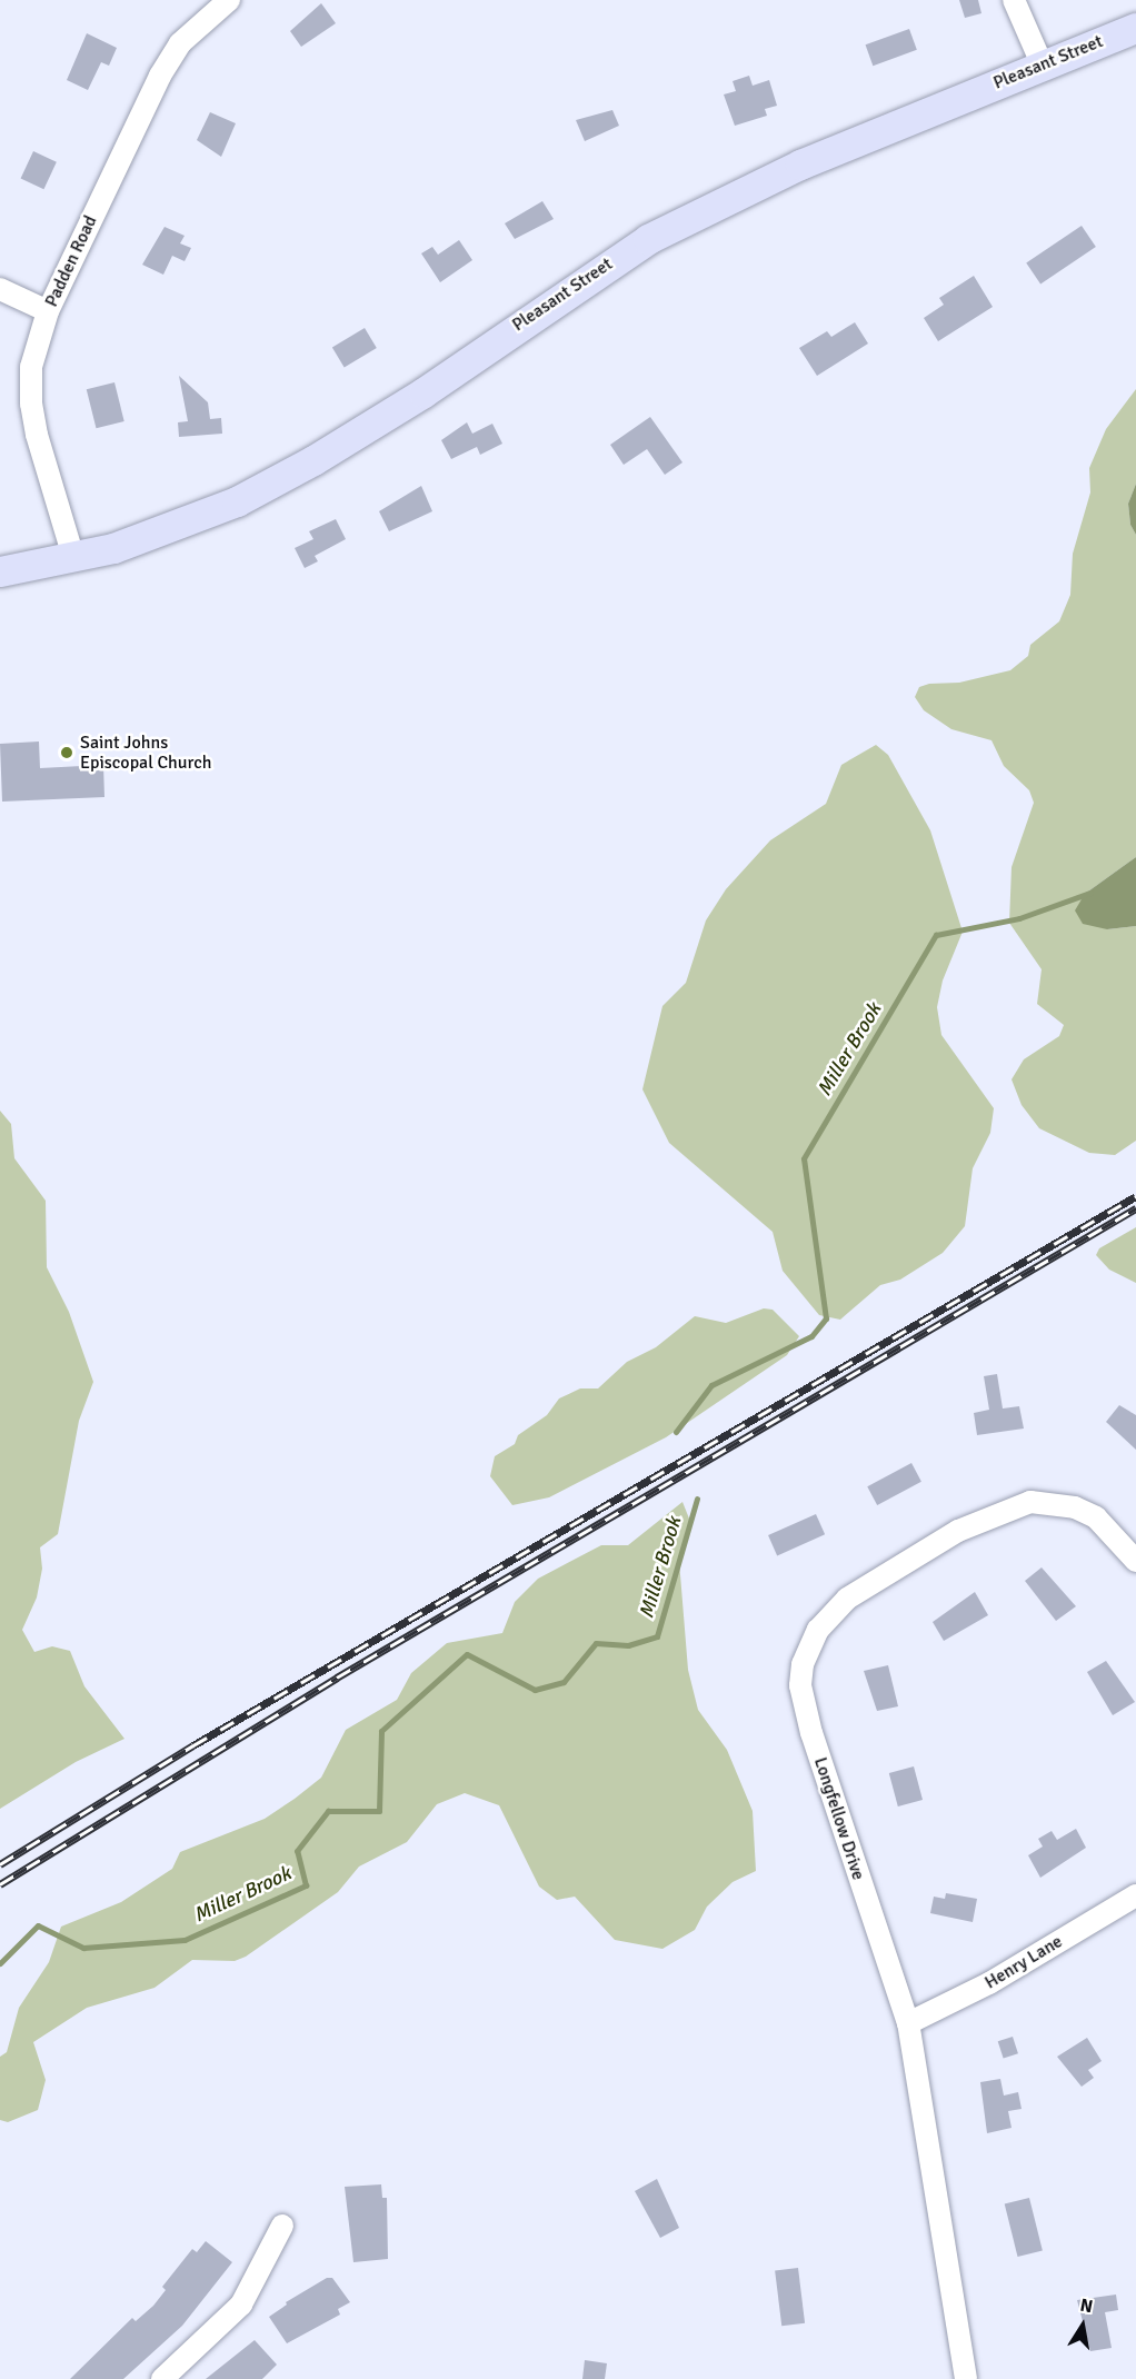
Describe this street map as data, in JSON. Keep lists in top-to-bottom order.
{
  "streets": {
    "street": [
      "Pleasant Street",
      "Padden Road",
      "Longfellow Drive",
      "Henry Lane"
    ]
  },
  "crossings": [
    ["Pleasant Street", "Padden Road"],
    ["Longfellow Drive", "Henry Lane"]
  ],
  "water": ["Miller Brook"],
  "places": ["Saint Johns Episcopal Church"],
  "north": "top"
}
